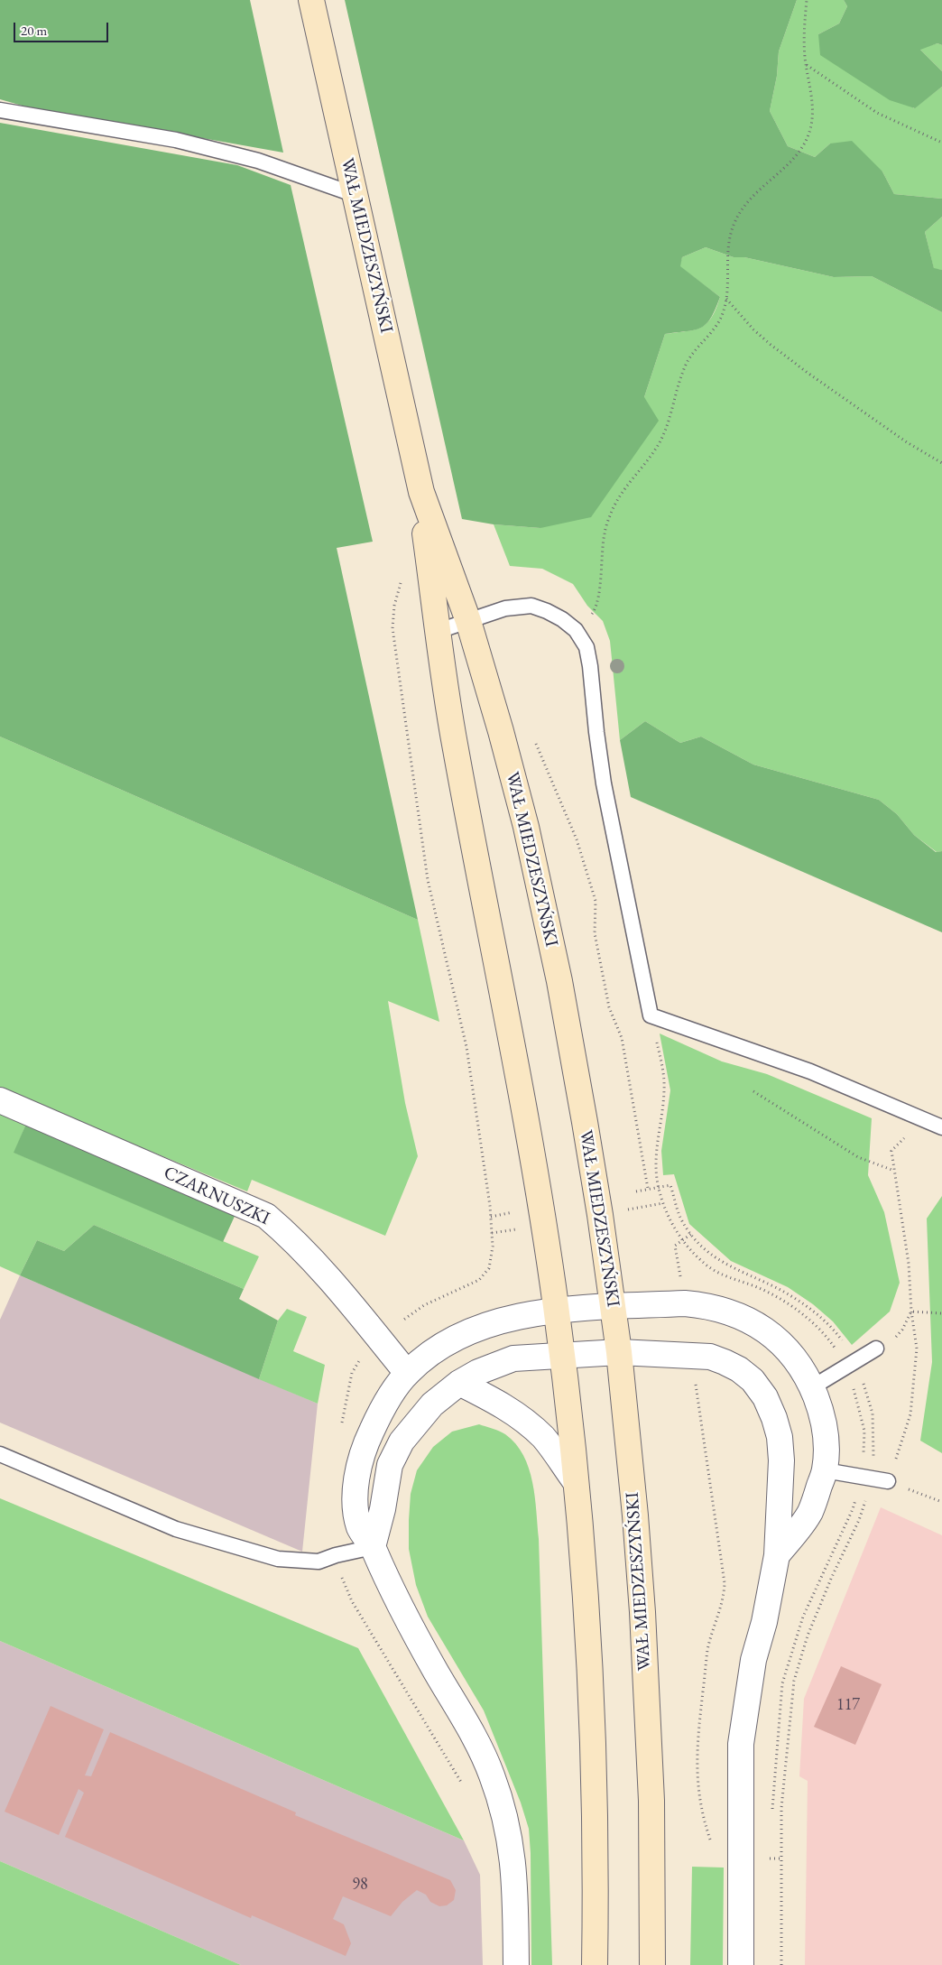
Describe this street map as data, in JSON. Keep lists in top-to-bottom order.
{
  "streets": {
    "main road": ["WAŁ MIEDZESZYŃSKI"],
    "street": ["CZARNUSZKI"]
  },
  "house_numbers": ["117", "98"],
  "scale_bar": "20 m"
}
